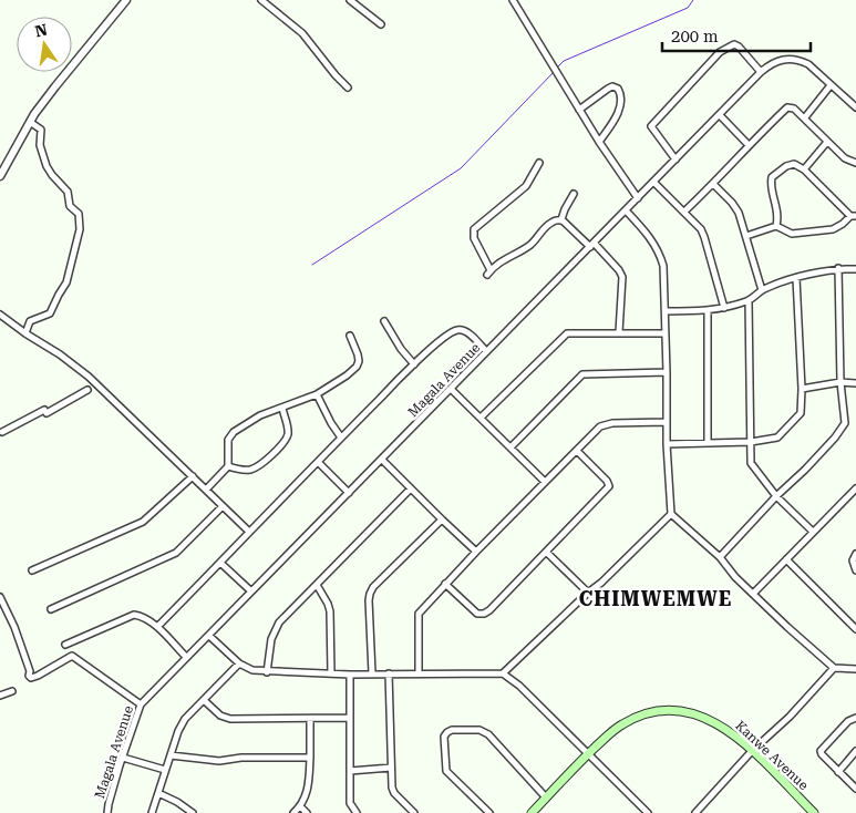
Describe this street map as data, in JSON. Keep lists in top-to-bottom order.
{
  "streets": {
    "main road": ["Kanwe Avenue"],
    "street": ["Magala Avenue"]
  },
  "districts": ["CHIMWEMWE"],
  "scale_bar": "200 m",
  "north": "top"
}
